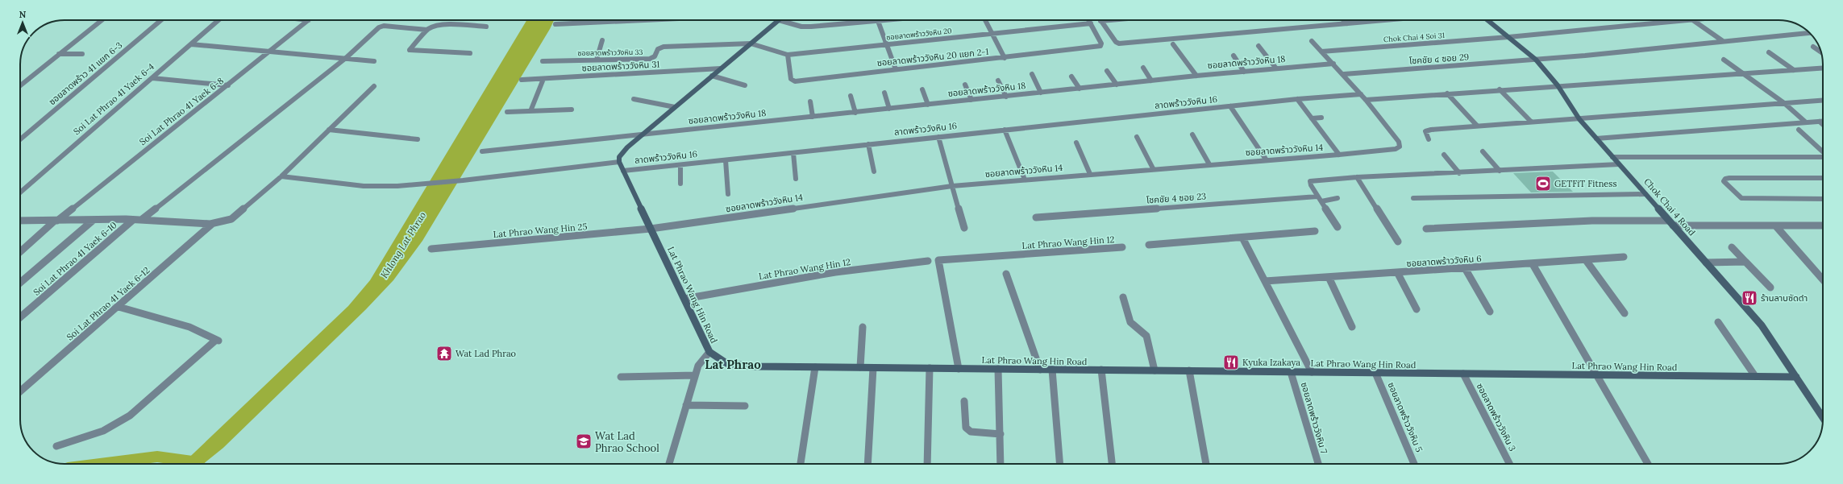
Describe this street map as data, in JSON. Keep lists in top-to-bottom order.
{
  "streets": {
    "main road": ["Chok Chai 4 Road", "Lat Phrao Wang Hin Road"],
    "street": [
      "ซอยลาดพร้าววังหิน 20",
      "Chok Chai 4 Soi 31",
      "ซอยลาดพร้าววังหิน 33",
      "ซอยลาดพร้าววังหิน 20 แยก 2-1",
      "โชคชัย ๔ ซอย 29",
      "ซอยลาดพร้าววังหิน 18",
      "ซอยลาดพร้าววังหิน 31",
      "ซอยลาดพร้าว 41 แยก 6-3",
      "Soi Lat Phrao 41 Yaek 6-4",
      "ลาดพร้าววังหิน 16",
      "Soi Lat Phrao 41 Yaek 6-8",
      "ซอยลาดพร้าววังหิน 14",
      "โชคชัย 4 ซอย 23",
      "Lat Phrao Wang Hin 25",
      "Lat Phrao Wang Hin 12",
      "Soi Lat Phrao 41 Yaek 6-10",
      "ซอยลาดพร้าววังหิน 6",
      "Soi Lat Phrao 41 Yaek 6-12",
      "ซอยลาดพร้าววังหิน 5",
      "ซอยลาดพร้าววังหิน 3",
      "ซอยลาดพร้าววังหิน 7"
    ]
  },
  "crossings": [
    ["ซอยลาดพร้าววังหิน 20", "ซอยลาดพร้าววังหิน 33"],
    ["ซอยลาดพร้าววังหิน 20", "ซอยลาดพร้าววังหิน 20 แยก 2-1"],
    ["Chok Chai 4 Soi 31", "Chok Chai 4 Road"],
    ["โชคชัย ๔ ซอย 29", "Chok Chai 4 Road"],
    ["ลาดพร้าววังหิน 16", "Lat Phrao Wang Hin Road"],
    ["ซอยลาดพร้าววังหิน 14", "Lat Phrao Wang Hin 25"],
    ["ซอยลาดพร้าววังหิน 14", "Lat Phrao Wang Hin Road"],
    ["Chok Chai 4 Road", "Lat Phrao Wang Hin Road"],
    ["Lat Phrao Wang Hin 25", "Lat Phrao Wang Hin Road"],
    ["Lat Phrao Wang Hin 12", "Lat Phrao Wang Hin Road"],
    ["Lat Phrao Wang Hin Road", "ซอยลาดพร้าววังหิน 5"],
    ["Lat Phrao Wang Hin Road", "ซอยลาดพร้าววังหิน 3"],
    ["Lat Phrao Wang Hin Road", "ซอยลาดพร้าววังหิน 7"]
  ],
  "districts": ["Lat Phrao"],
  "water": ["Khlong Lat Phrao"],
  "places": {
    "sports": ["GETFiT Fitness"],
    "restaurant": ["ร้านลาบซัดดำ", "Kyuka Izakaya"],
    "temple": ["Wat Lad Phrao"],
    "school or university": ["Wat Lad Phrao School"]
  },
  "north": "top"
}
